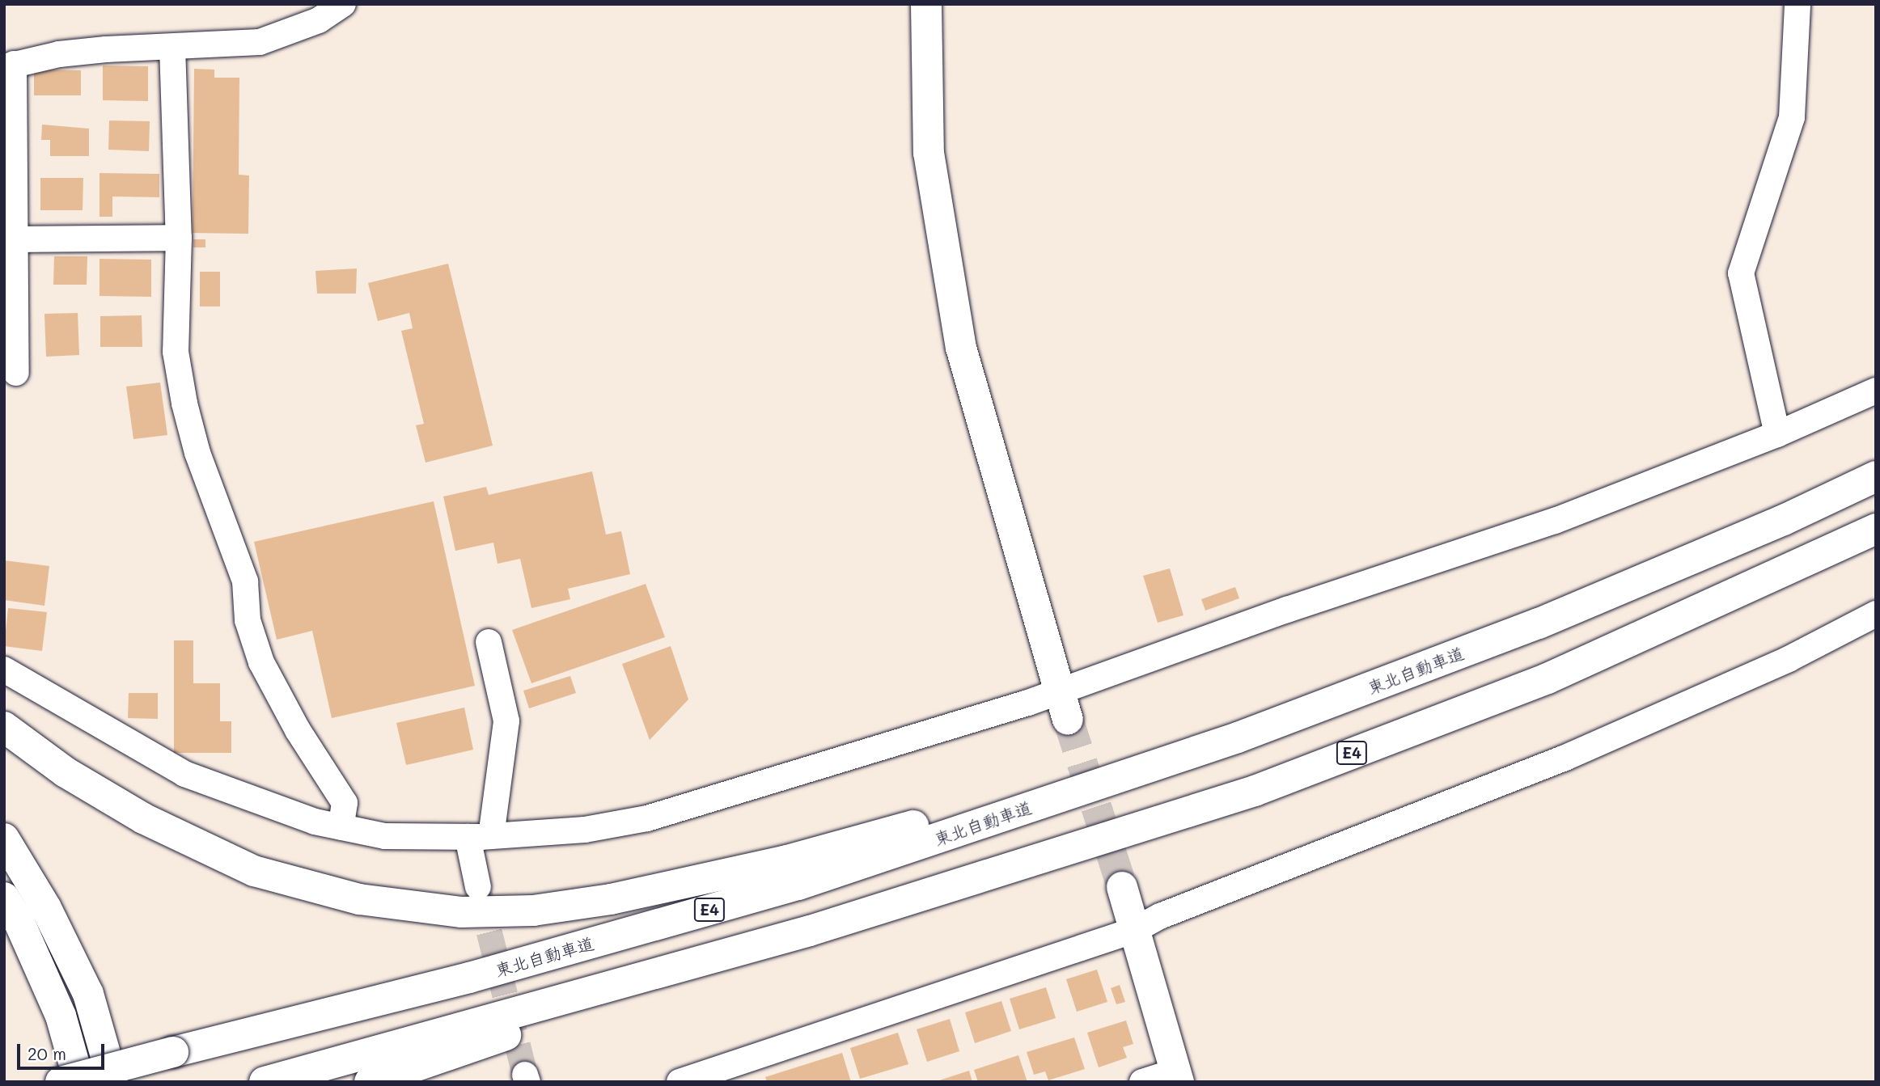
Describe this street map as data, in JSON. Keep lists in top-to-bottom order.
{
  "streets": {
    "main road": ["東北自動車道", "E4"]
  },
  "scale_bar": "20 m"
}
